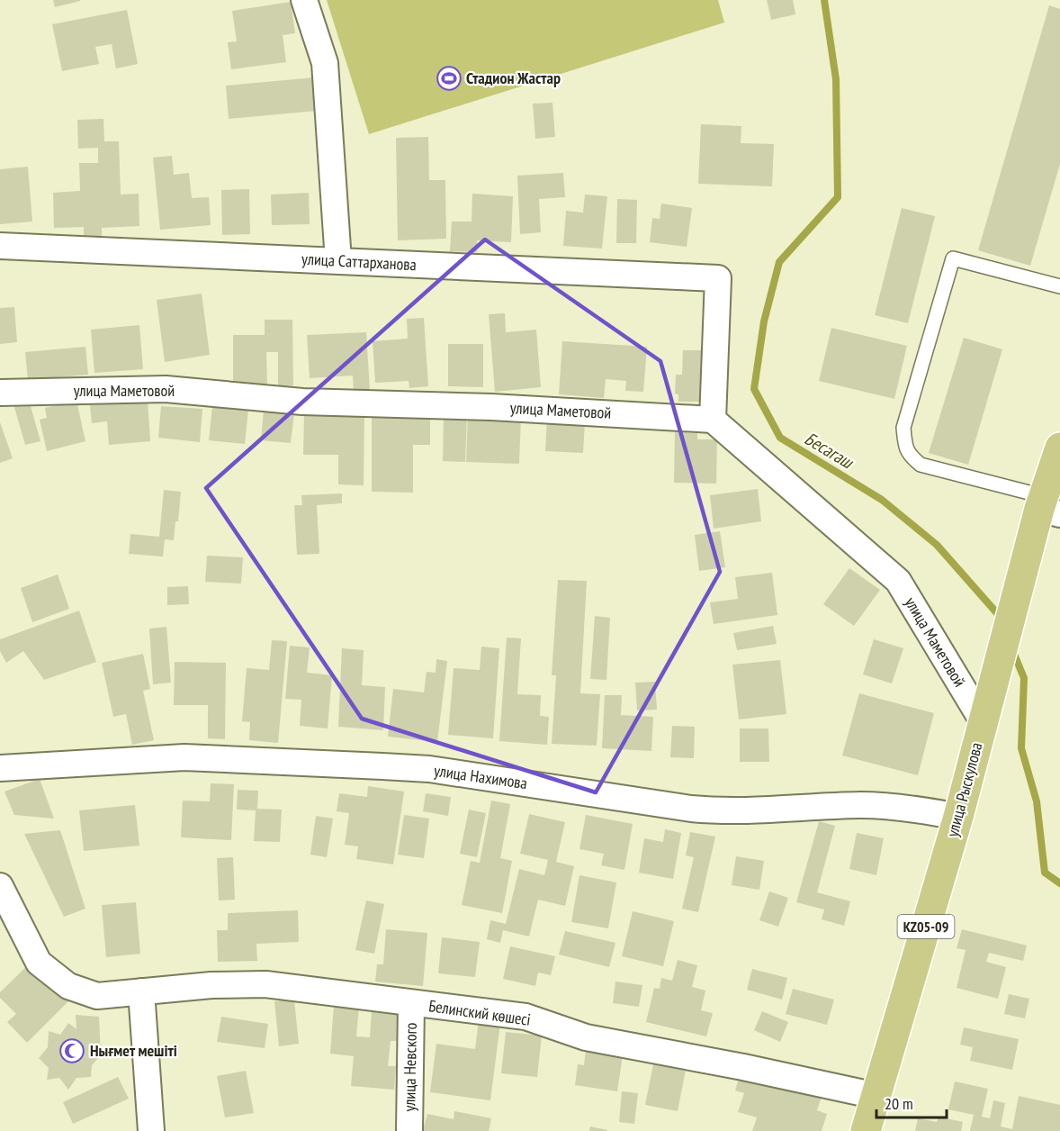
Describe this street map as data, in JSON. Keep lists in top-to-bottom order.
{
  "streets": {
    "main road": ["улица Рыскулова", "KZ05-09"],
    "street": [
      "улица Саттарханова",
      "улица Маметовой",
      "улица Нахимова",
      "Белинский көшесi",
      "улица Невского"
    ]
  },
  "crossings": [
    ["улица Саттарханова", "улица Маметовой"],
    ["улица Маметовой", "улица Рыскулова"],
    ["улица Нахимова", "улица Рыскулова"],
    ["улица Рыскулова", "Белинский көшесi"],
    ["Белинский көшесi", "улица Невского"]
  ],
  "water": ["Бесагаш"],
  "places": {
    "sports": ["Стадион Жастар"],
    "mosque": ["Нығмет мешіті"]
  },
  "scale_bar": "20 m"
}
